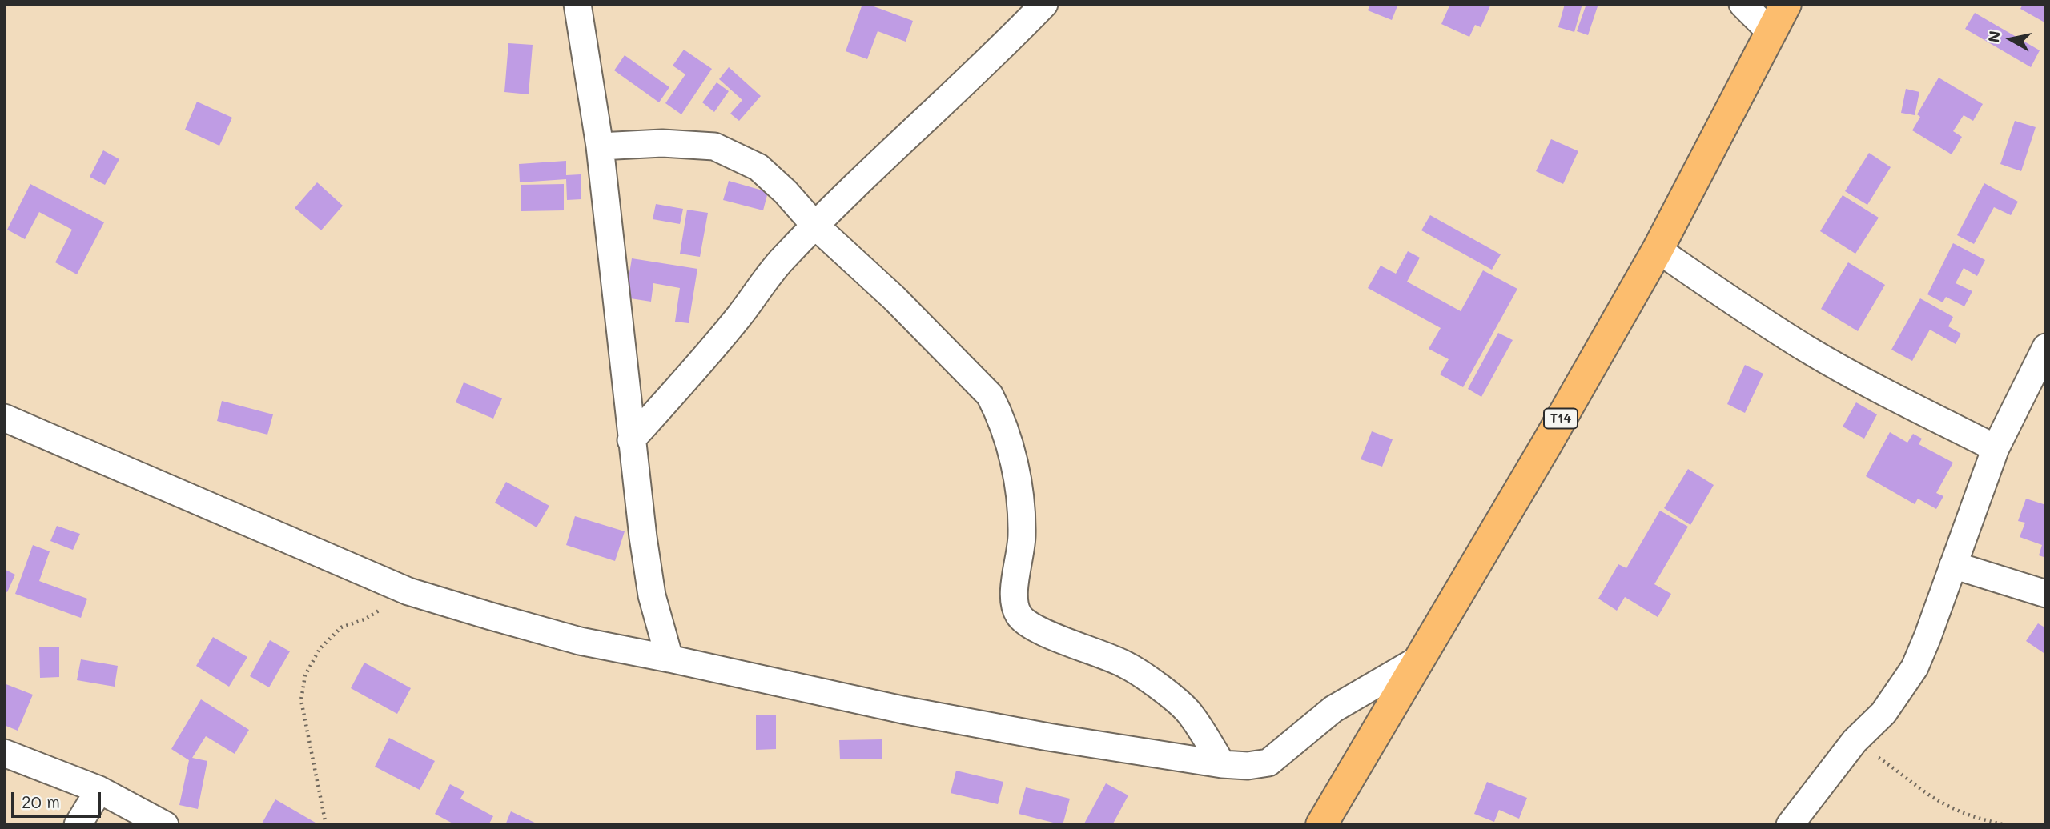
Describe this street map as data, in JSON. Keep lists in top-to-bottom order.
{
  "streets": {
    "highway": ["T14"]
  },
  "scale_bar": "20 m",
  "north": "left"
}
